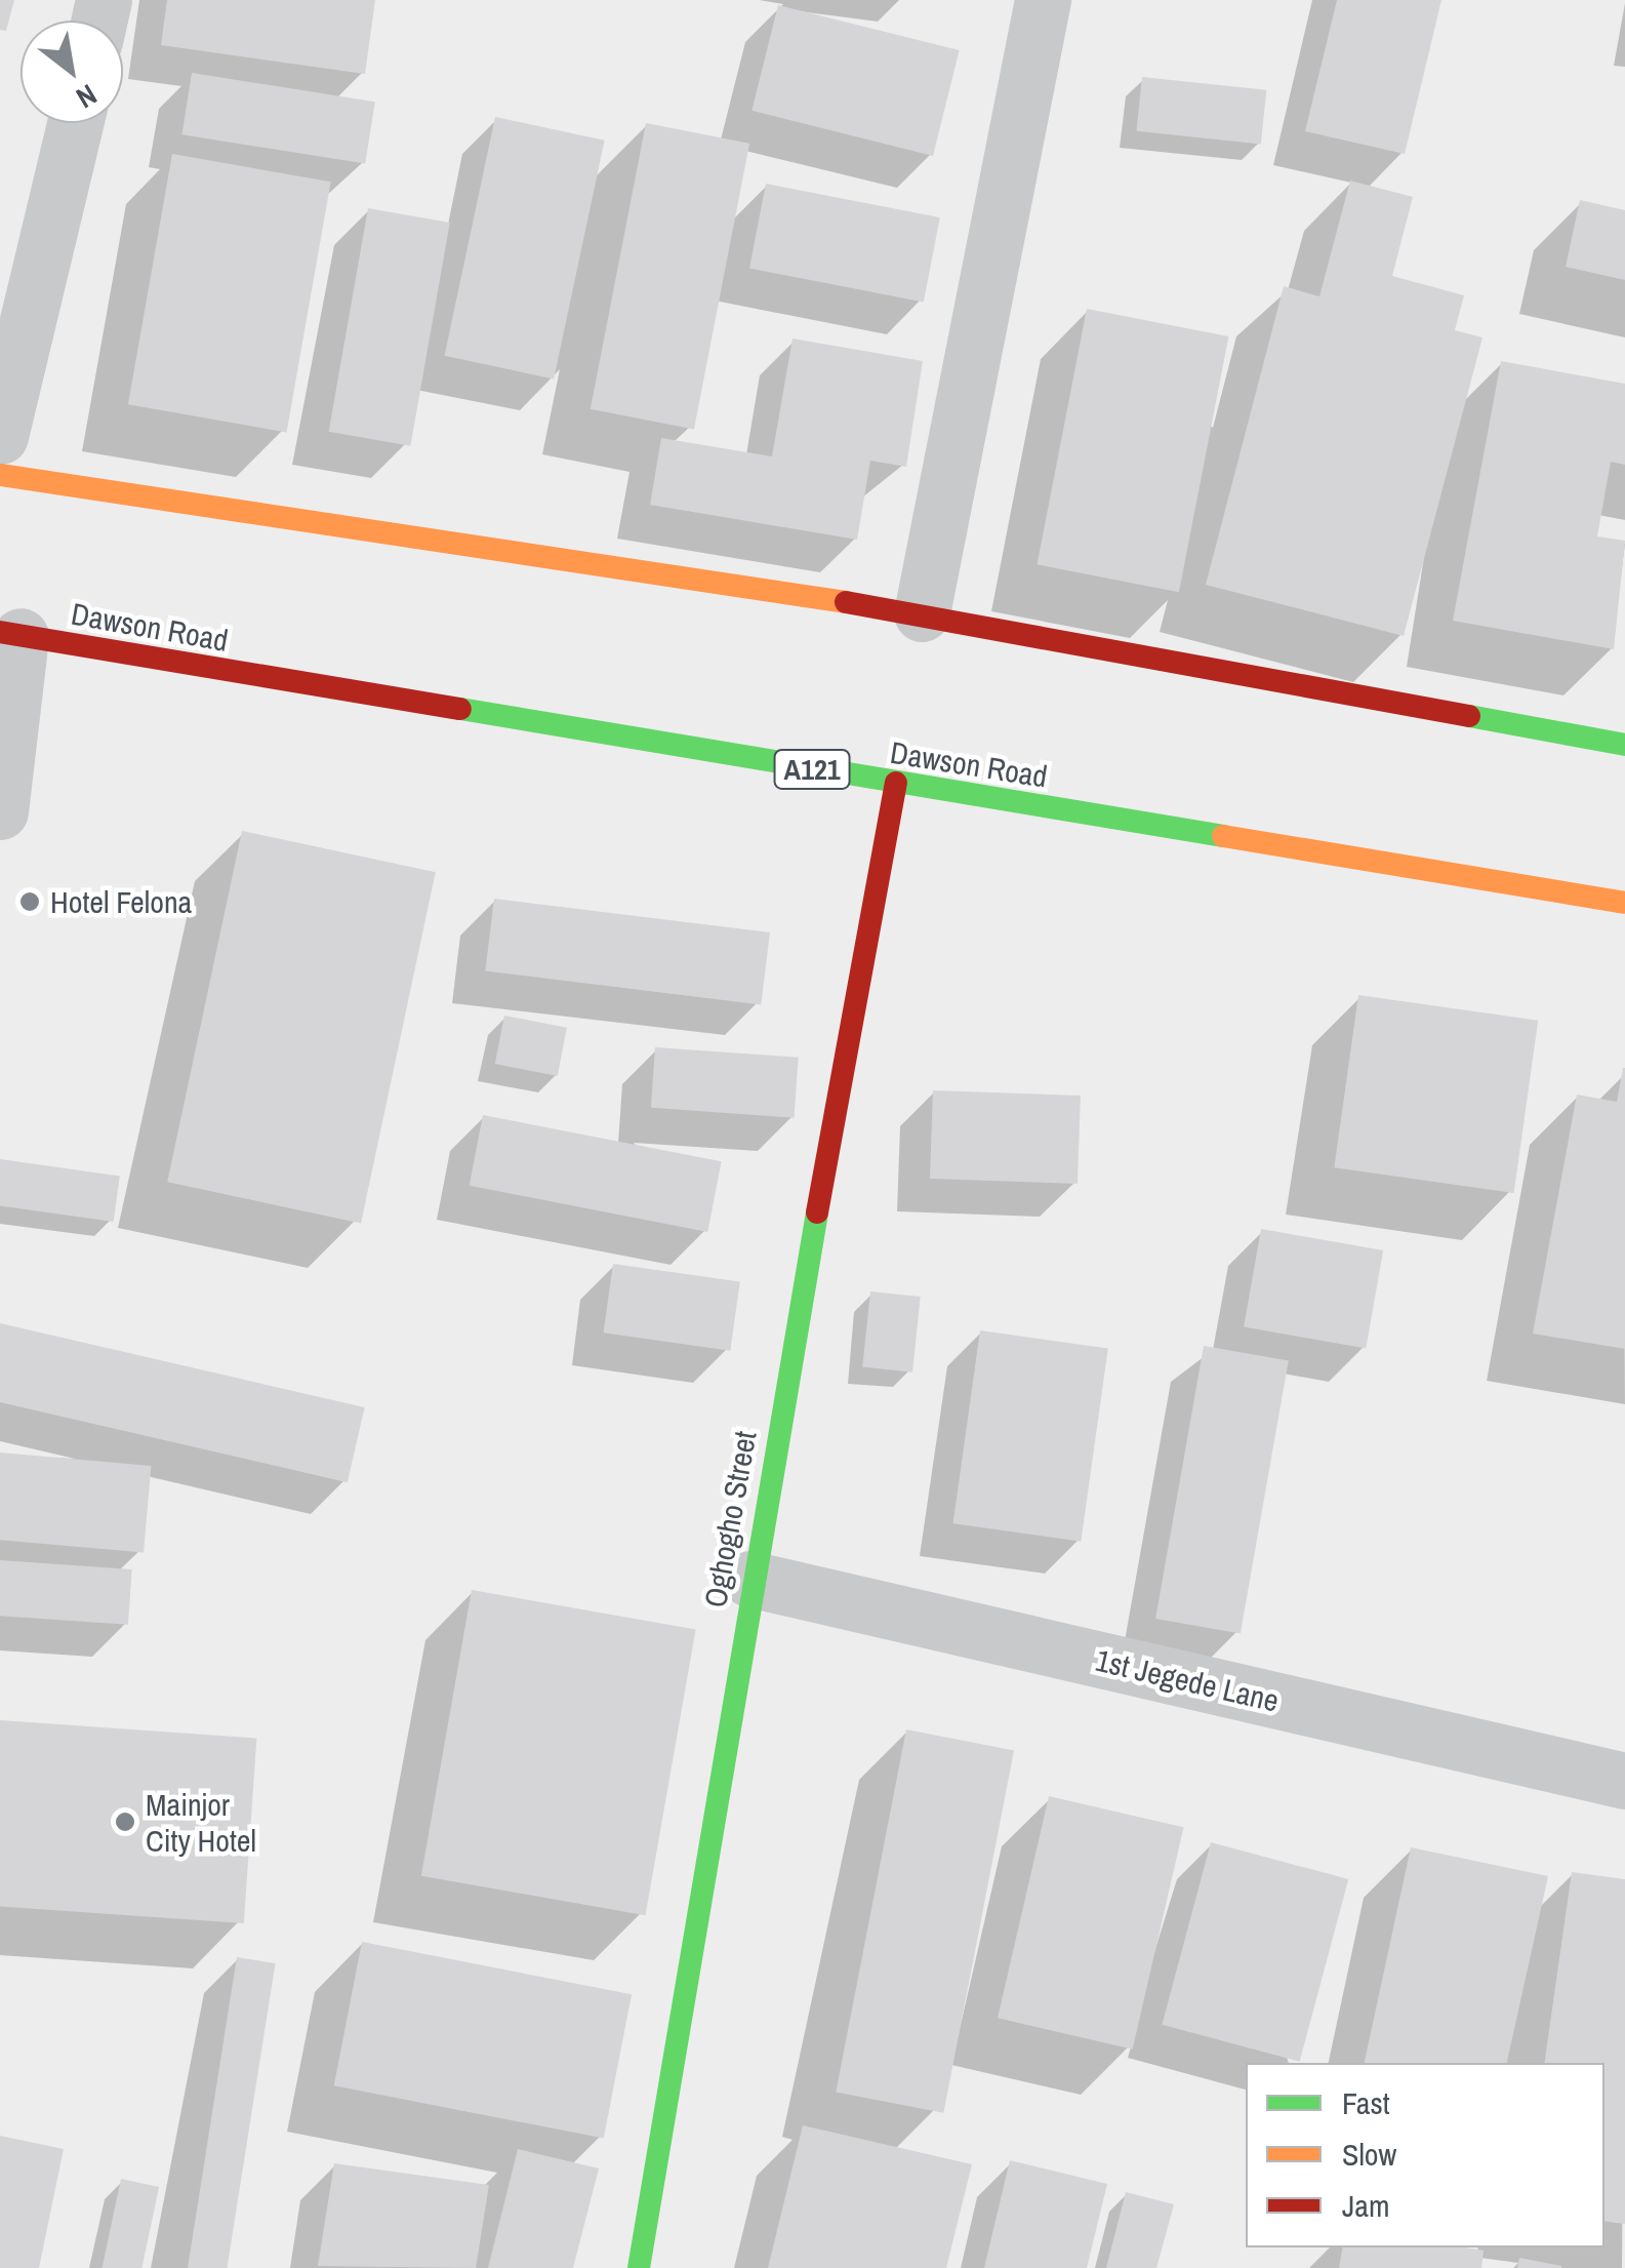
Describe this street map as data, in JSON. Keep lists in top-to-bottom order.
{
  "streets": {
    "main road": ["Dawson Road", "A121", "Oghogho Street"],
    "street": ["1st Jegede Lane"]
  },
  "crossings": [
    ["Dawson Road", "Oghogho Street"],
    ["Oghogho Street", "1st Jegede Lane"]
  ],
  "places": ["Hotel Felona", "Mainjor City Hotel"],
  "legend": ["Fast", "Slow", "Jam"],
  "north": "bottom right"
}
